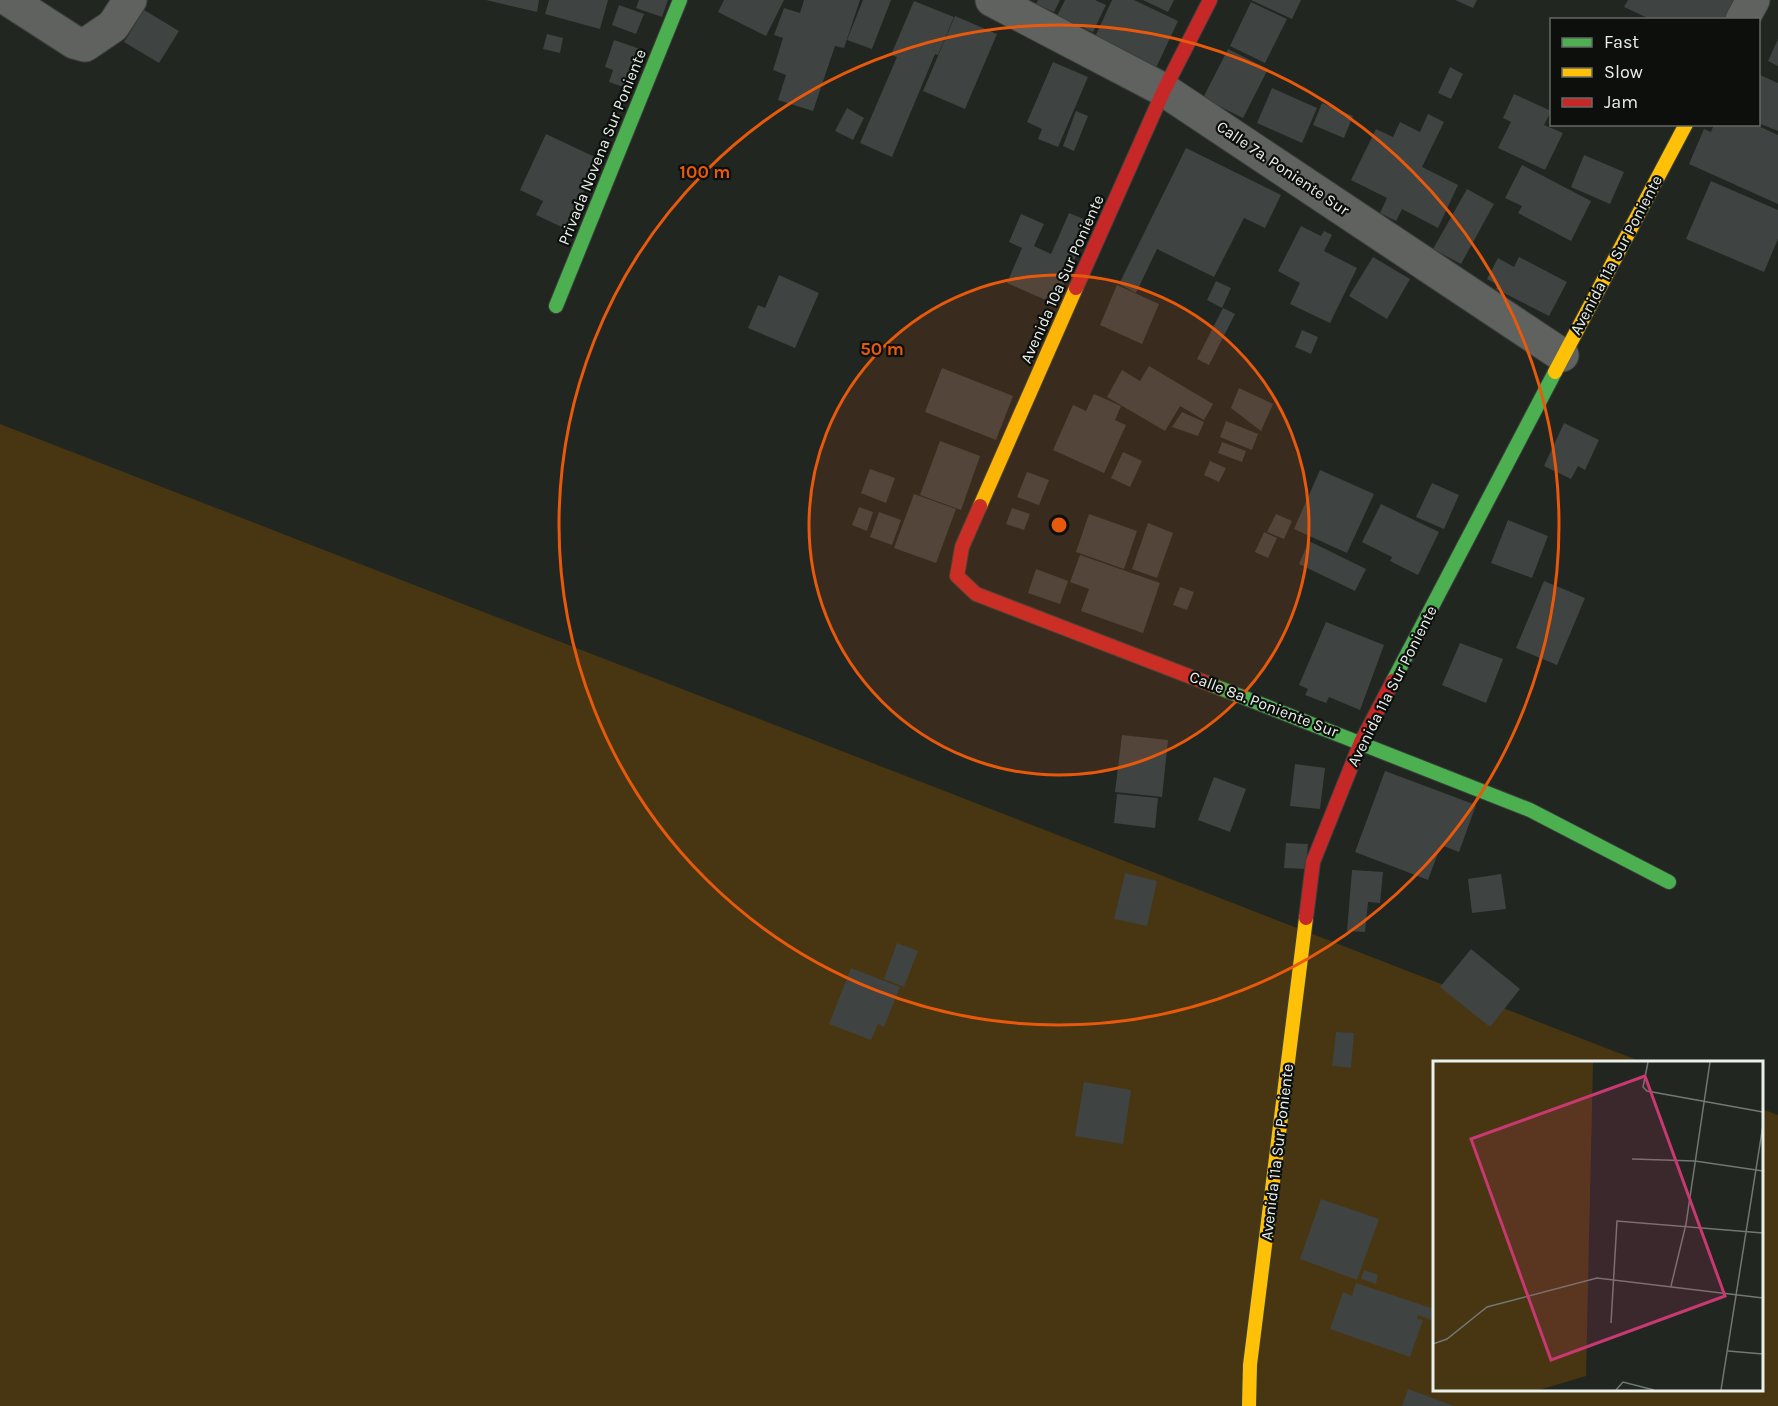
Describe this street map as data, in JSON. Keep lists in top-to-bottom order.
{
  "streets": {
    "street": [
      "Privada Novena Sur Poniente",
      "Calle 7a. Poniente Sur",
      "Avenida 11a Sur Poniente",
      "Avenida 10a Sur Poniente",
      "Calle 8a. Poniente Sur"
    ]
  },
  "crossings": [
    ["Calle 7a. Poniente Sur", "Avenida 11a Sur Poniente"],
    ["Calle 7a. Poniente Sur", "Avenida 10a Sur Poniente"],
    ["Avenida 11a Sur Poniente", "Calle 8a. Poniente Sur"],
    ["Avenida 10a Sur Poniente", "Calle 8a. Poniente Sur"]
  ],
  "legend": ["Fast", "Slow", "Jam"],
  "rings": ["100 m", "50 m"]
}
